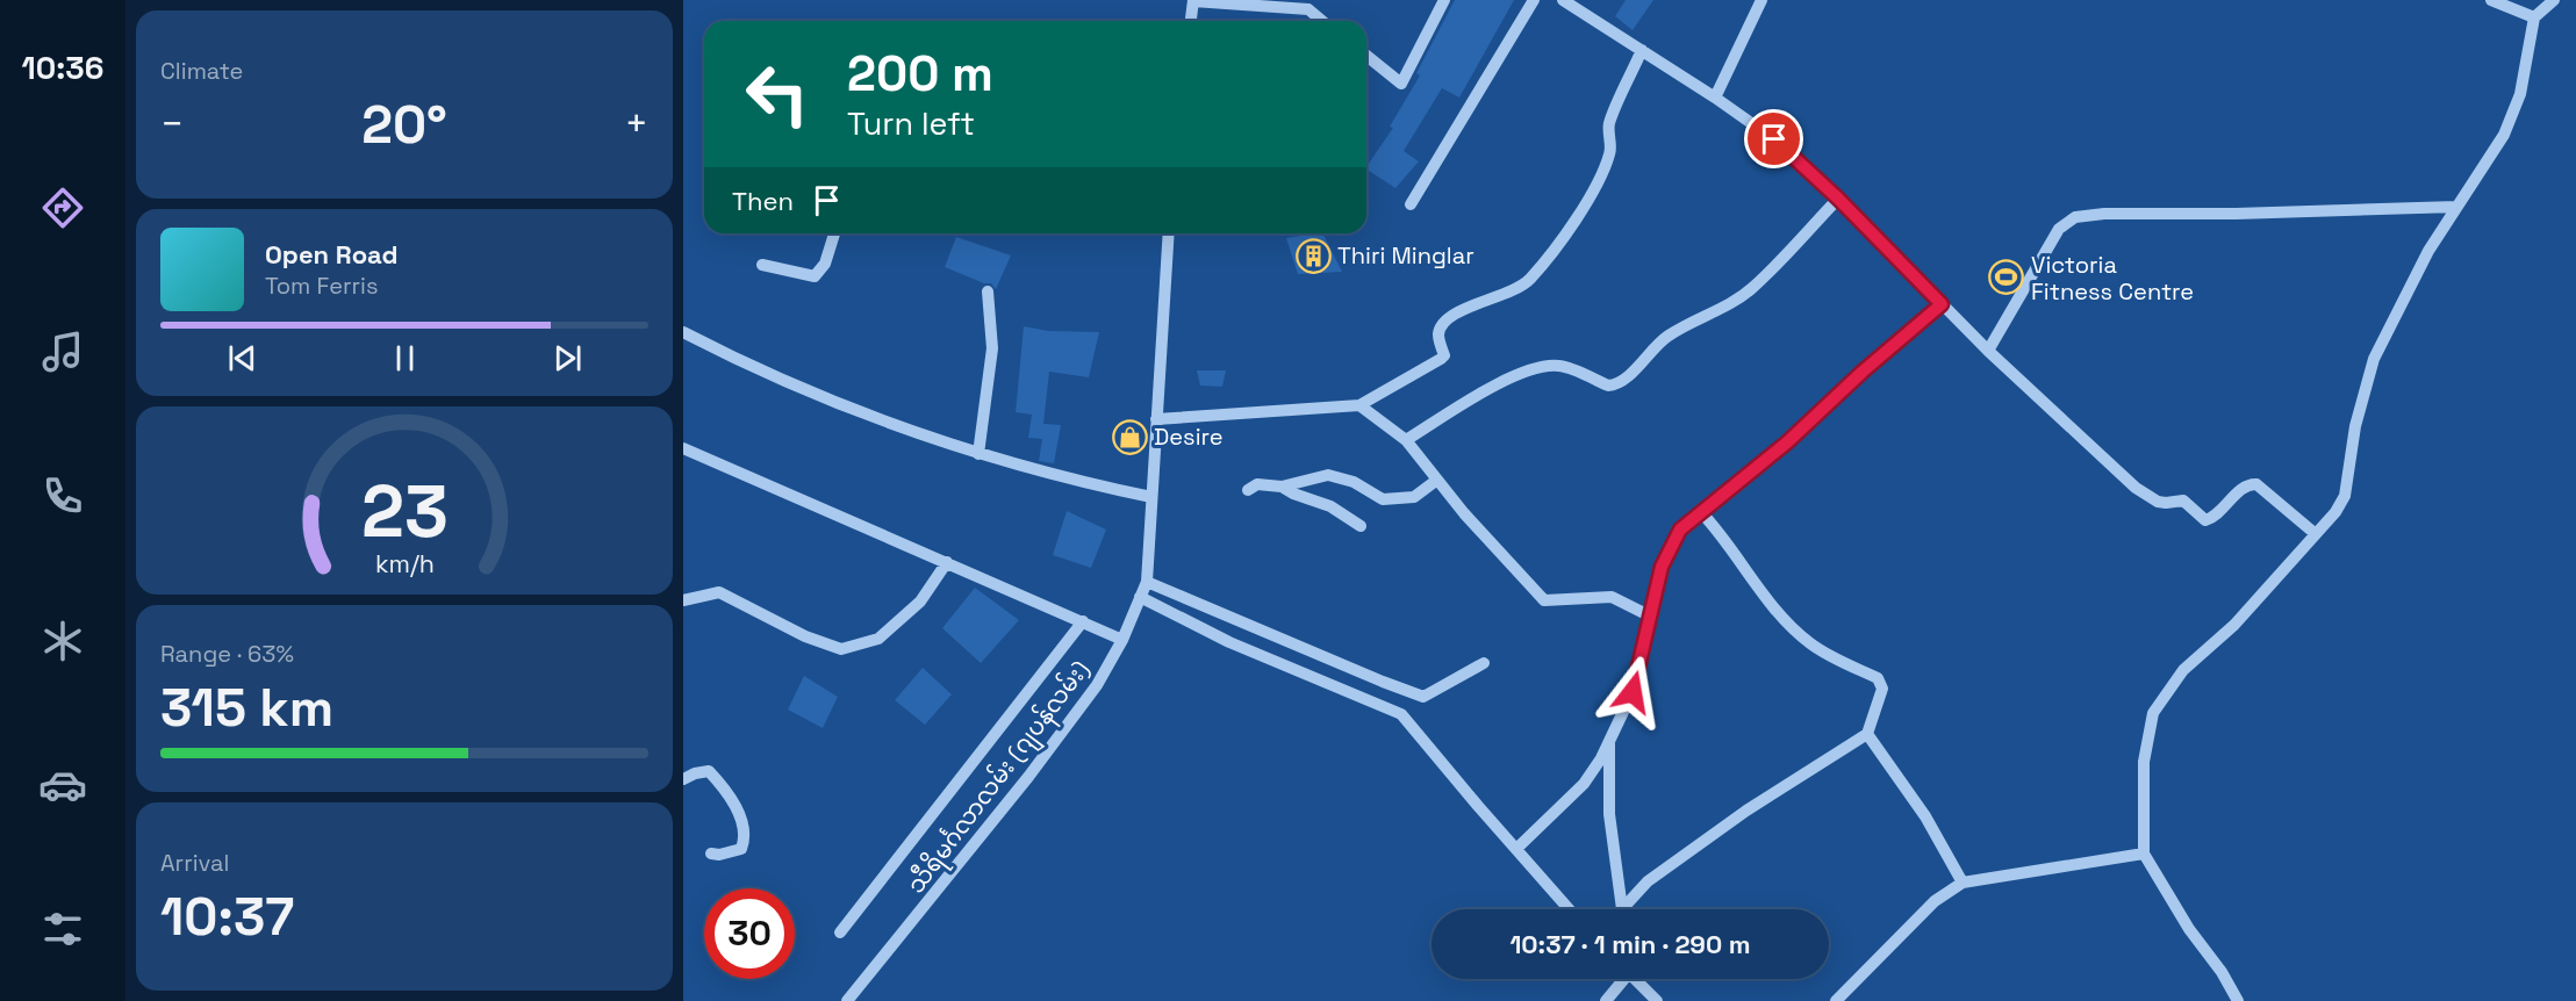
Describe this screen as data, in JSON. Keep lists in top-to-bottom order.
{
  "streets": {
    "street": ["သီရိမင်္ဂလာလမ်း (ဂျပန်လမ်း)"]
  },
  "places": {
    "building": ["Thiri Minglar"],
    "sports": ["Victoria Fitness Centre"],
    "shop": ["Desire"]
  },
  "page": {
    "tabs": "10:36",
    "tile": [
      "Climate",
      ["Range · 63%", "315 km"],
      ["Arrival", "10:37"]
    ],
    "turn": ["200 m", "Turn left"],
    "heat": ["−", "20°", "+"],
    "then": "Then",
    "song": ["Open Road", "Tom Ferris"],
    "limit": "30",
    "trip": "10:37 · 1 min · 290 m",
    "gauge": ["23", "km/h"]
  }
}
